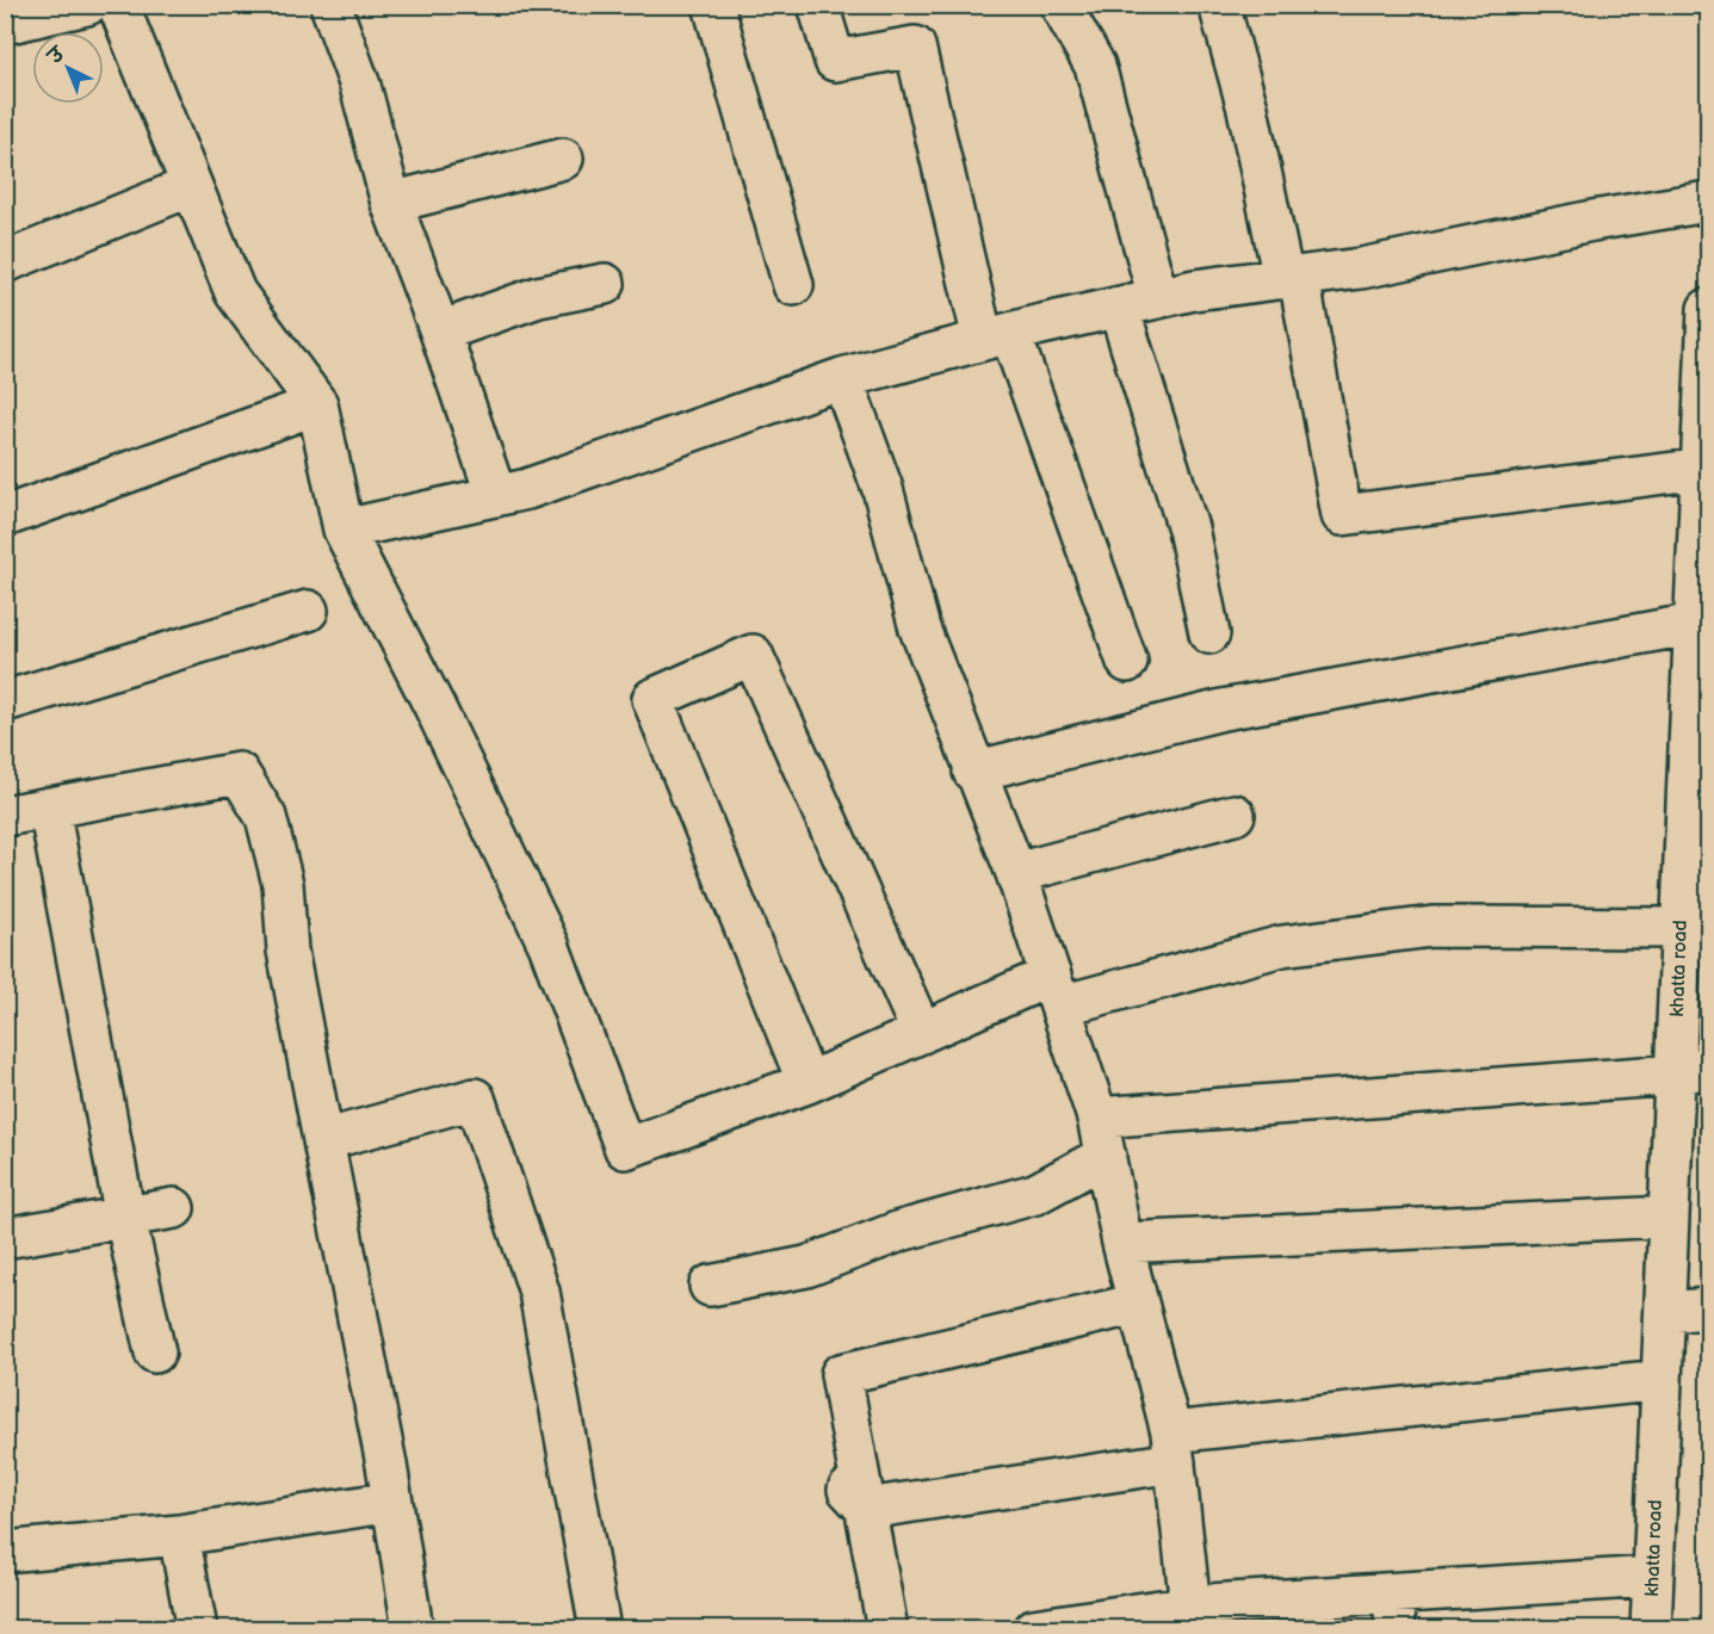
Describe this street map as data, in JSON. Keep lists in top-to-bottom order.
{
  "streets": {
    "street": ["khatta road"]
  },
  "north": "top left"
}
